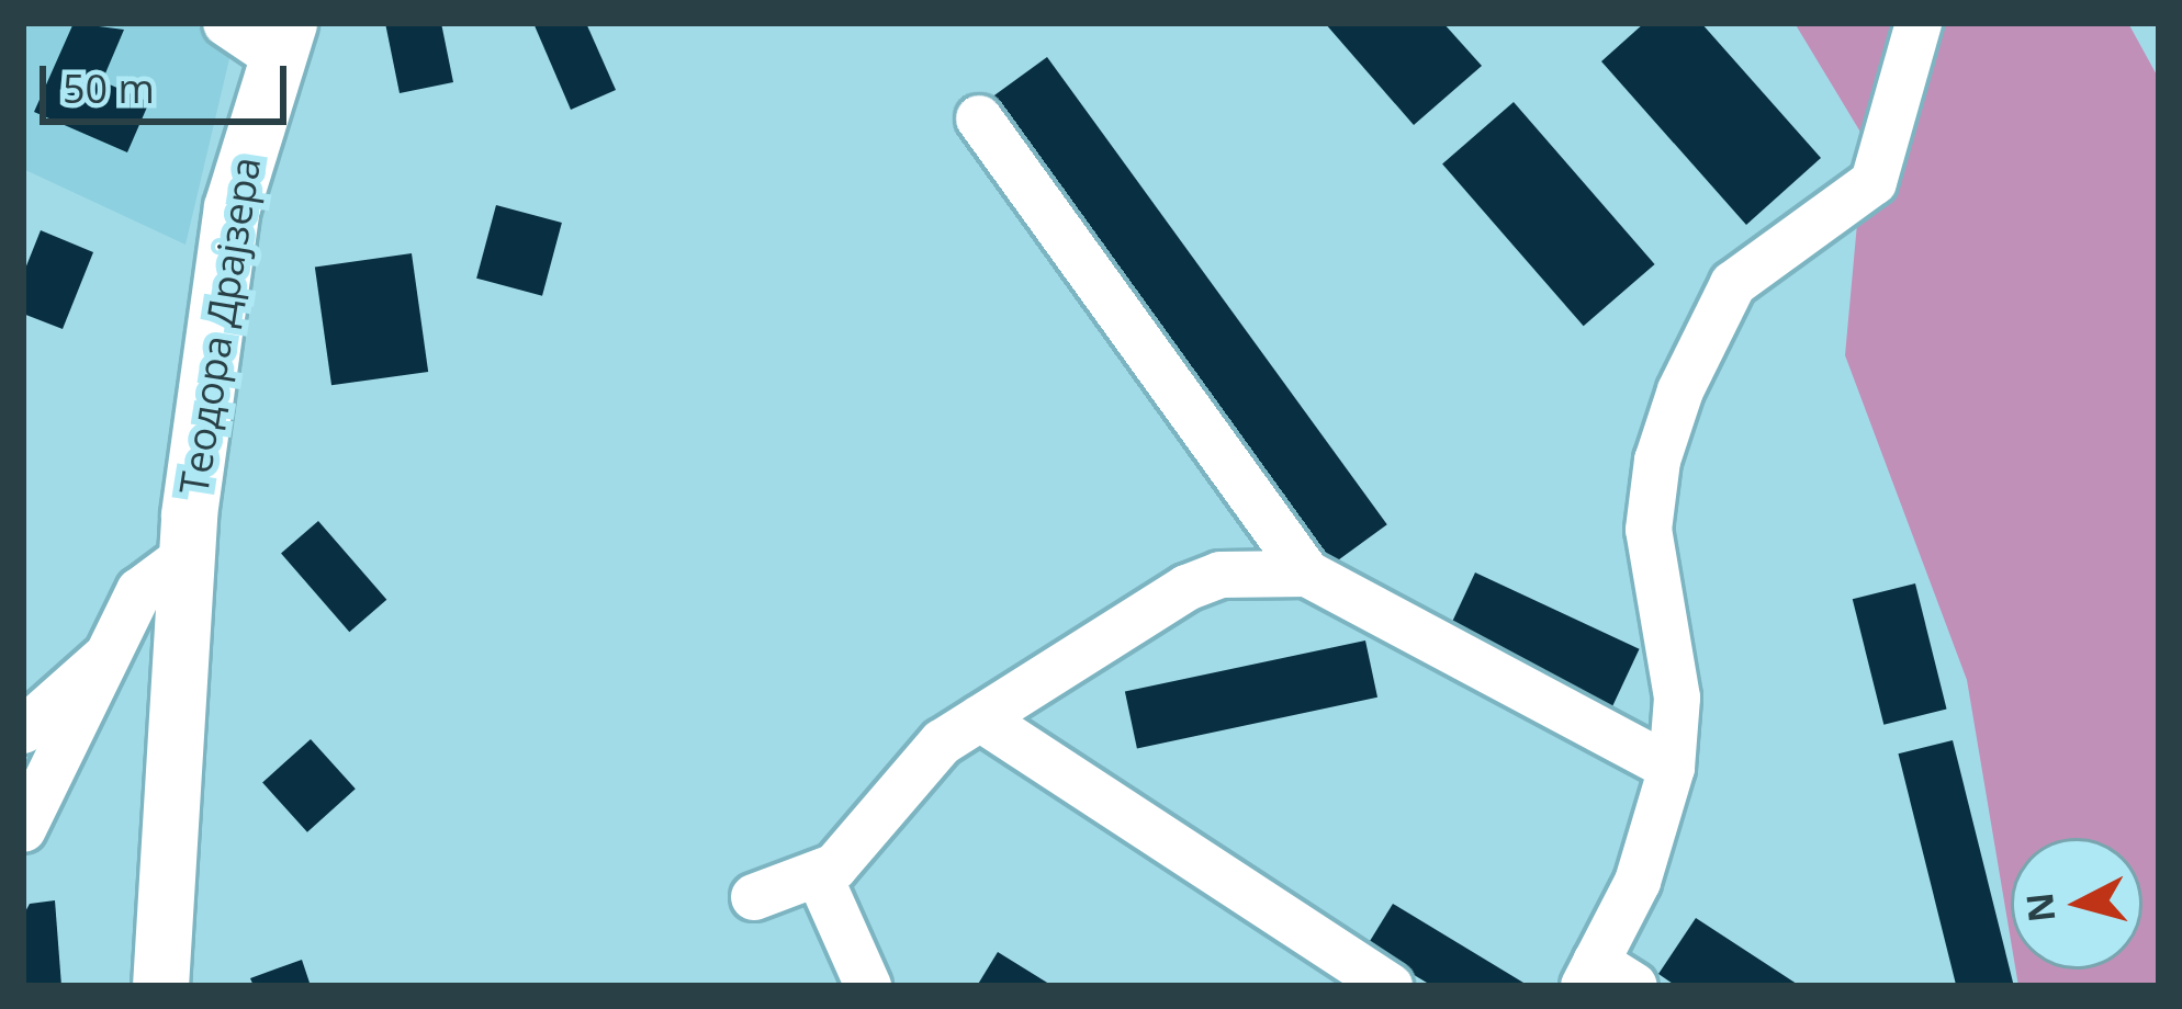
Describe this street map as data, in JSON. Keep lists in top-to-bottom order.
{
  "streets": {
    "main road": ["Теодора Драјзера"]
  },
  "scale_bar": "50 m",
  "north": "left"
}
